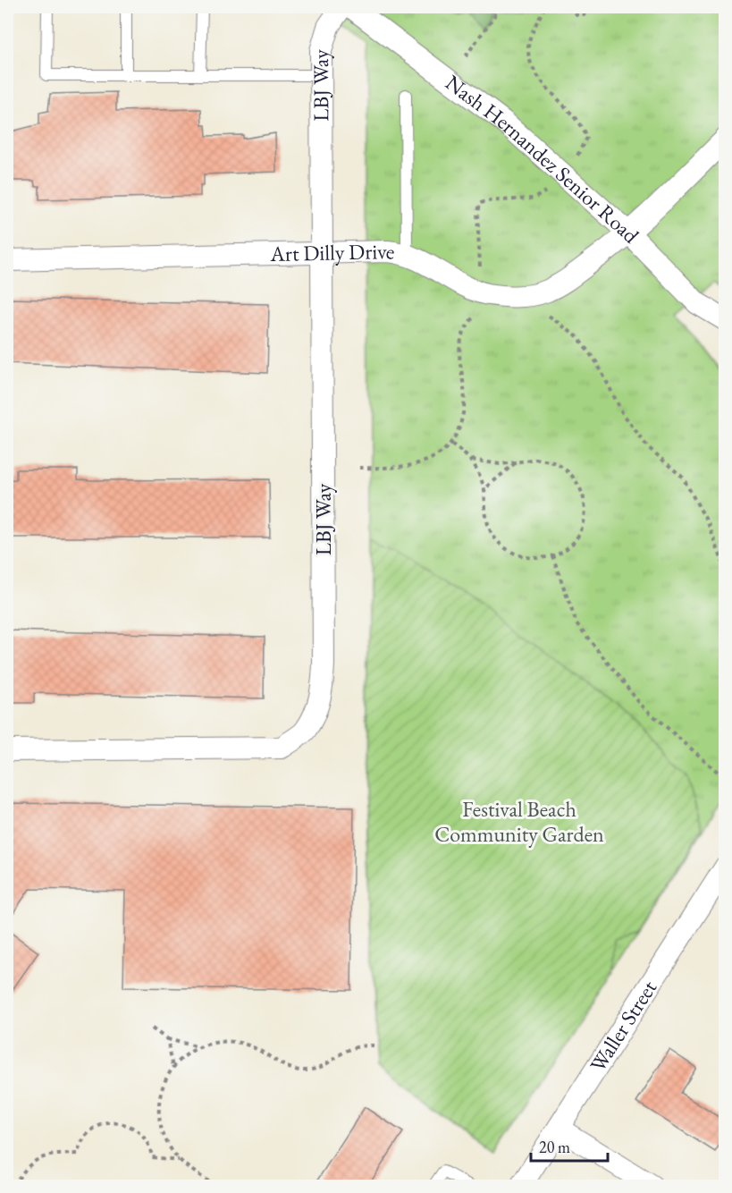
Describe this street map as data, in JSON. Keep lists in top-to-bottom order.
{
  "streets": {
    "street": [
      "LBJ Way",
      "Nash Hernandez Senior Road",
      "Art Dilly Drive",
      "Waller Street"
    ]
  },
  "crossings": [
    ["LBJ Way", "Art Dilly Drive"],
    ["Nash Hernandez Senior Road", "Art Dilly Drive"]
  ],
  "parks": ["Festival Beach Community Garden"],
  "scale_bar": "20 m"
}
